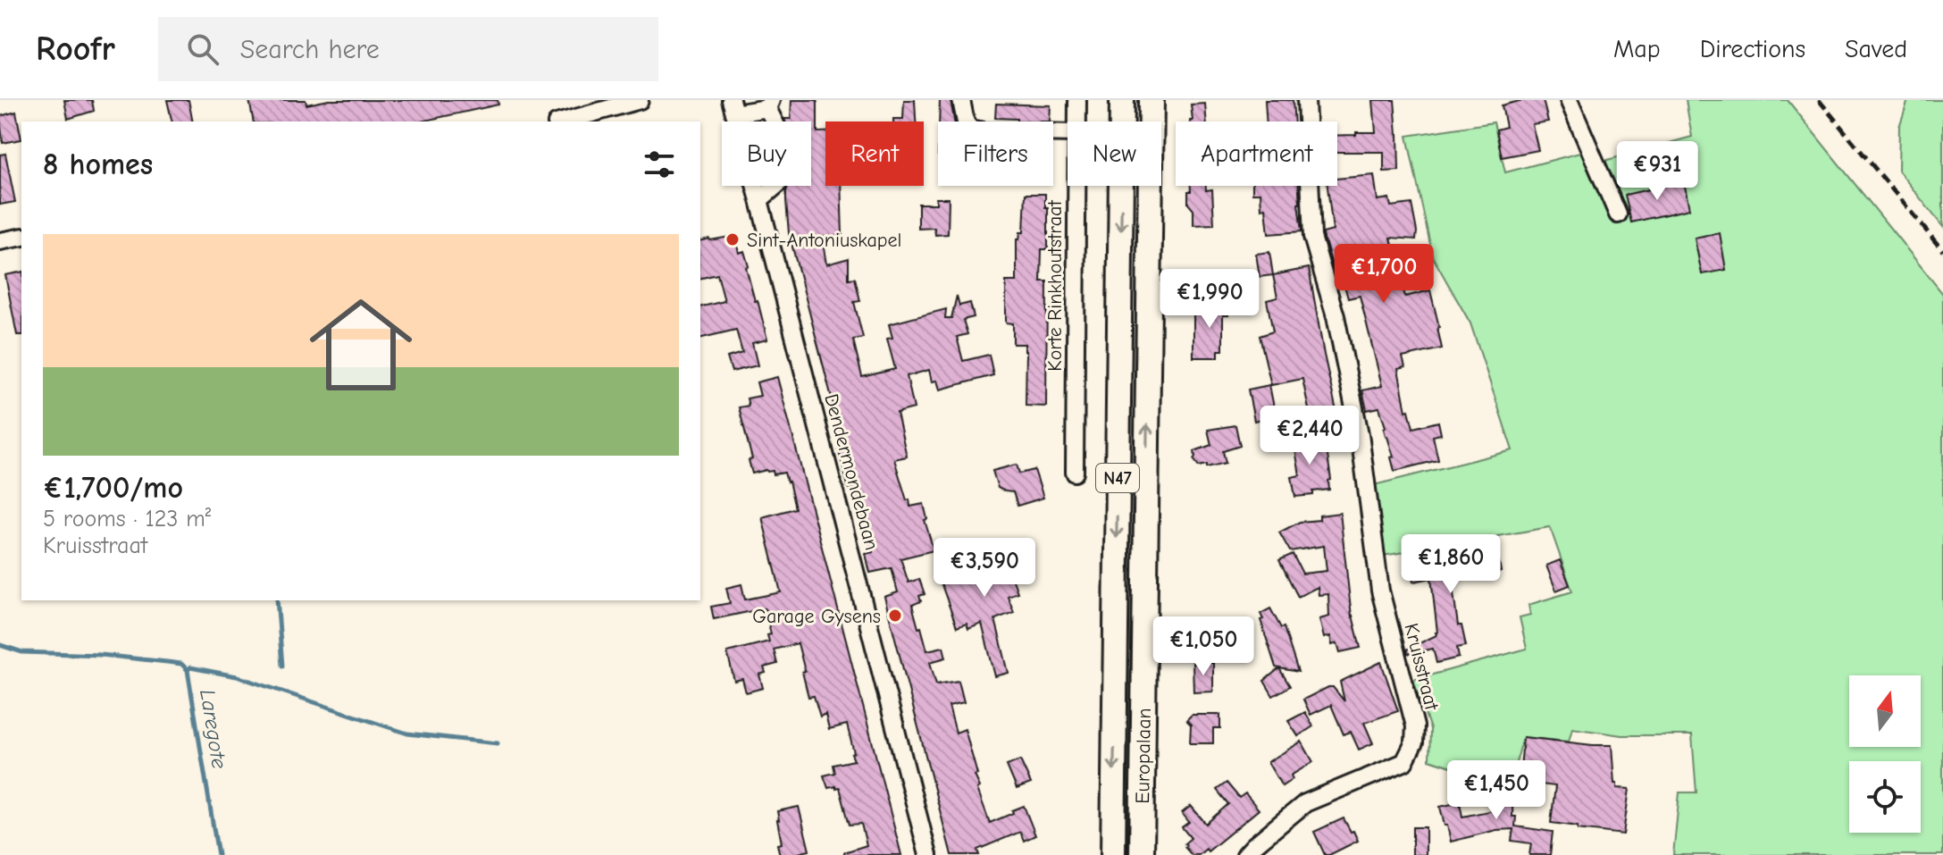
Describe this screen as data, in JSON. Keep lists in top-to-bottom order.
{
  "streets": {
    "highway": ["N47", "Europalaan"],
    "street": ["Korte Rinkhoutstraat", "Dendermondebaan", "Kruisstraat"]
  },
  "water": ["Laregote"],
  "places": ["Sint-Antoniuskapel", "Garage Gysens"],
  "north": "top",
  "page": {
    "header": "Roofr",
    "search": "Search here",
    "nav": ["Map", "Directions", "Saved"],
    "chip": [
      "Buy",
      "Rent",
      "Filters",
      "New",
      "Apartment"
    ],
    "heading": "8 homes",
    "price": [
      "€931",
      "€1,700",
      "€1,990",
      "€2,440",
      "€1,860",
      "€3,590",
      "€1,050",
      "€1,450"
    ],
    "list": [
      {
        "name": "€1,700/mo",
        "note": "5 rooms · 123 m² · Kruisstraat"
      }
    ]
  }
}
